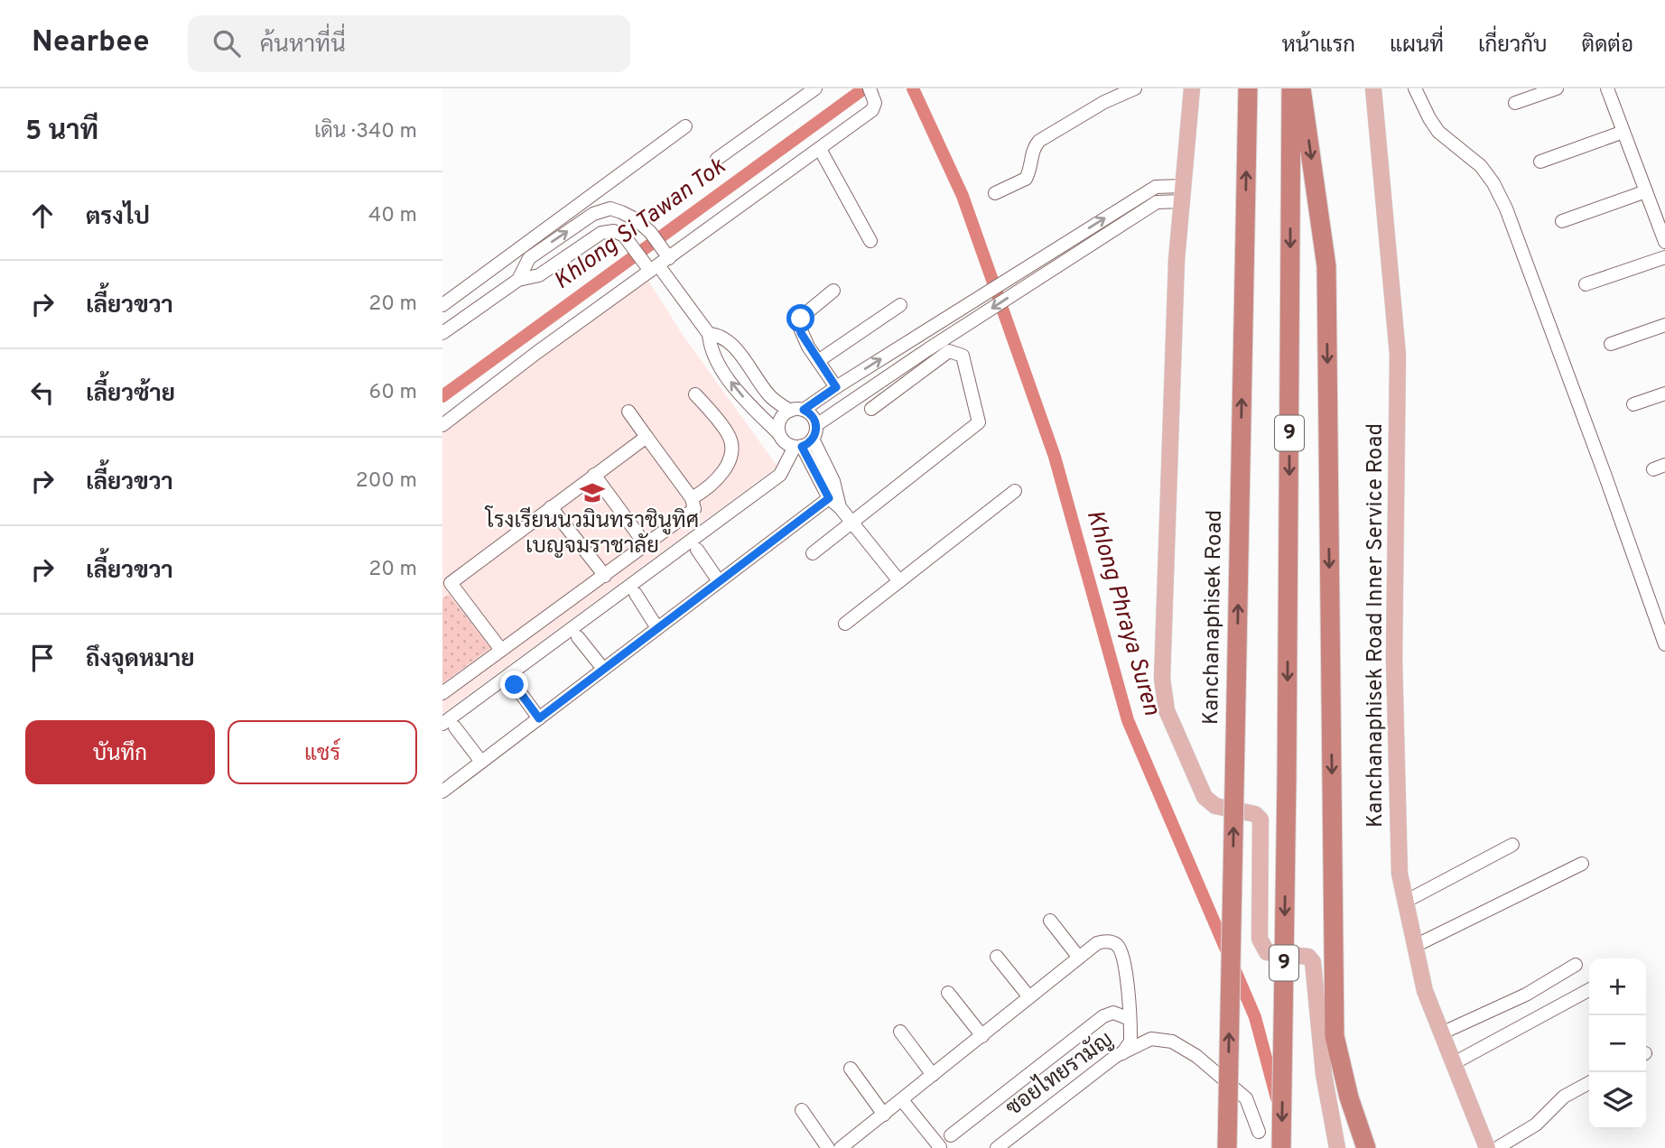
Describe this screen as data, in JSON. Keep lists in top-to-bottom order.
{
  "streets": {
    "highway": ["9", "Kanchanaphisek Road"],
    "main road": ["Kanchanaphisek Road Inner Service Road"],
    "street": ["ซอยไทยรามัญ"]
  },
  "water": ["Khlong Si Tawan Tok", "Khlong Phraya Suren"],
  "places": {
    "school or university": ["โรงเรียนนวมินทราชินูทิศ เบญจมราชาลัย"]
  },
  "page": {
    "header": "Nearbee",
    "search": "ค้นหาที่นี่",
    "nav": [
      "หน้าแรก",
      "แผนที่",
      "เกี่ยวกับ",
      "ติดต่อ"
    ],
    "heading": ["5 นาที", "เดิน · 340 m"],
    "list": [
      ["ตรงไป", "40 m"],
      ["เลี้ยวขวา", "20 m"],
      ["เลี้ยวซ้าย", "60 m"],
      ["เลี้ยวขวา", "200 m"],
      ["เลี้ยวขวา", "20 m"],
      "ถึงจุดหมาย"
    ],
    "buttons": ["บันทึก", "แชร์"],
    "map_buttons": ["+", "−"]
  }
}
